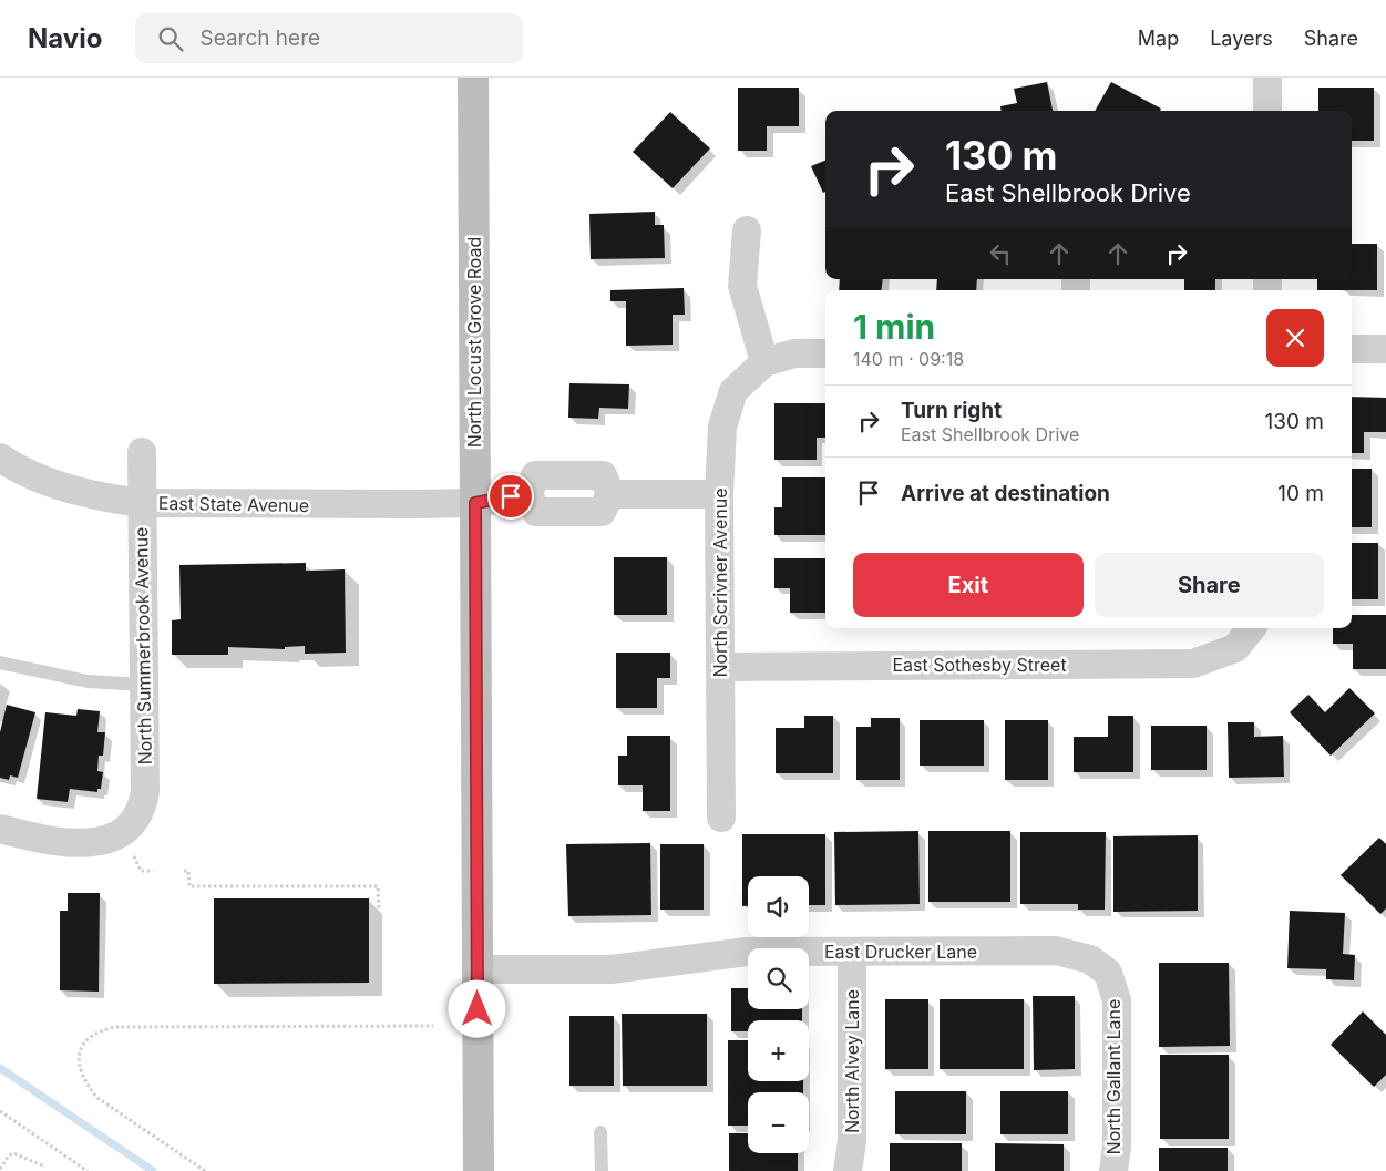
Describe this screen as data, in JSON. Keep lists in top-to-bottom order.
{
  "streets": {
    "main road": ["North Locust Grove Road"],
    "street": [
      "East State Avenue",
      "North Scrivner Avenue",
      "North Summerbrook Avenue",
      "East Sothesby Street",
      "East Drucker Lane",
      "North Alvey Lane",
      "North Gallant Lane"
    ]
  },
  "crossings": [
    ["North Locust Grove Road", "East State Avenue"],
    ["North Locust Grove Road", "East Drucker Lane"],
    ["East State Avenue", "North Scrivner Avenue"],
    ["East State Avenue", "North Summerbrook Avenue"],
    ["North Scrivner Avenue", "East Sothesby Street"],
    ["East Drucker Lane", "North Alvey Lane"],
    ["East Drucker Lane", "North Gallant Lane"]
  ],
  "page": {
    "header": "Navio",
    "search": "Search here",
    "nav": ["Map", "Layers", "Share"],
    "turn": ["130 m", "East Shellbrook Drive"],
    "heading": ["1 min", "140 m · 09:18"],
    "list": [
      {
        "name": "Turn right",
        "note": "East Shellbrook Drive",
        "value": "130 m"
      },
      {
        "name": "Arrive at destination",
        "value": "10 m"
      }
    ],
    "buttons": ["Exit", "Share"],
    "map_buttons": ["+", "−"]
  }
}
